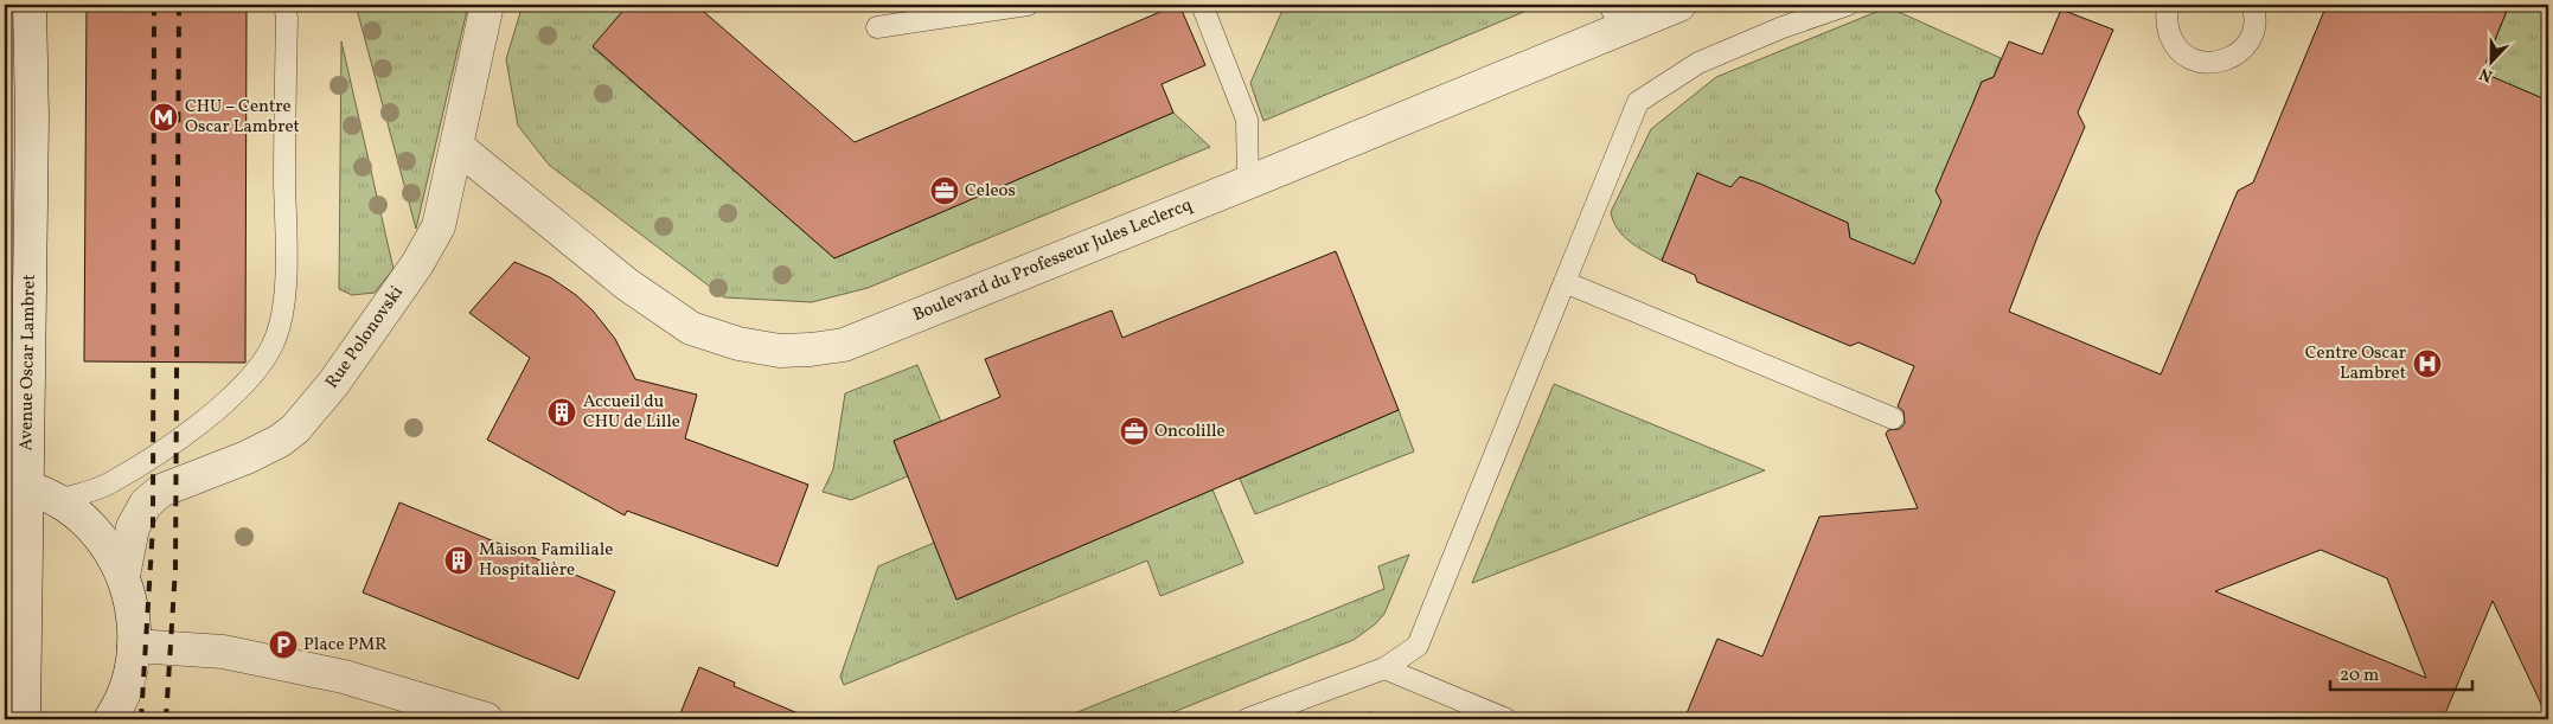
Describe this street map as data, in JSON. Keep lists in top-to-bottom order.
{
  "streets": {
    "street": ["Boulevard du Professeur Jules Leclercq", "Rue Polonovski", "Avenue Oscar Lambret"]
  },
  "crossings": [
    ["Boulevard du Professeur Jules Leclercq", "Rue Polonovski"]
  ],
  "places": {
    "metro station": ["CHU – Centre Oscar Lambret"],
    "office": ["Celeos", "Oncolille"],
    "hospital": ["Centre Oscar Lambret"],
    "building": ["Accueil du CHU de Lille", "Maison Familiale Hospitalière"],
    "parking": ["Place PMR"]
  },
  "scale_bar": "20 m",
  "north": "bottom"
}
